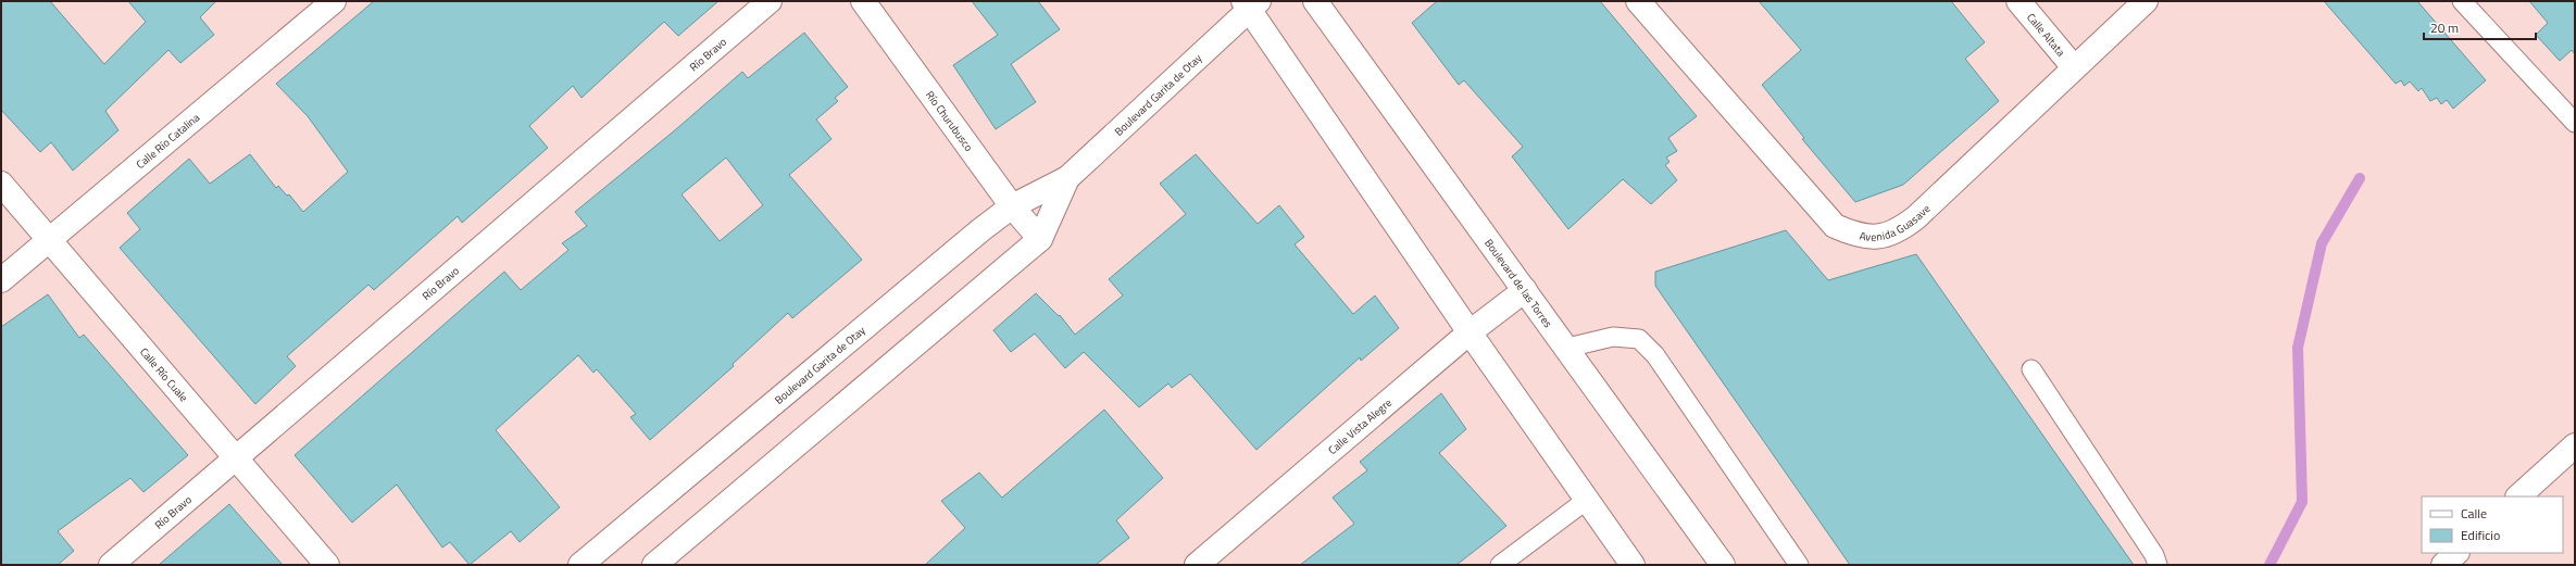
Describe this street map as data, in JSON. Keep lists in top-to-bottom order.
{
  "streets": {
    "street": [
      "Calle Altata",
      "Río Bravo",
      "Boulevard Garita de Otay",
      "Río Churubusco",
      "Calle Río Catalina",
      "Avenida Guasave",
      "Boulevard de las Torres",
      "Calle Río Cuale",
      "Calle Vista Alegre"
    ]
  },
  "crossings": [
    ["Calle Altata", "Avenida Guasave"],
    ["Río Bravo", "Calle Río Cuale"],
    ["Boulevard Garita de Otay", "Río Churubusco"],
    ["Calle Río Catalina", "Calle Río Cuale"],
    ["Boulevard de las Torres", "Calle Vista Alegre"]
  ],
  "legend": ["Calle", "Edificio"],
  "scale_bar": "20 m"
}
